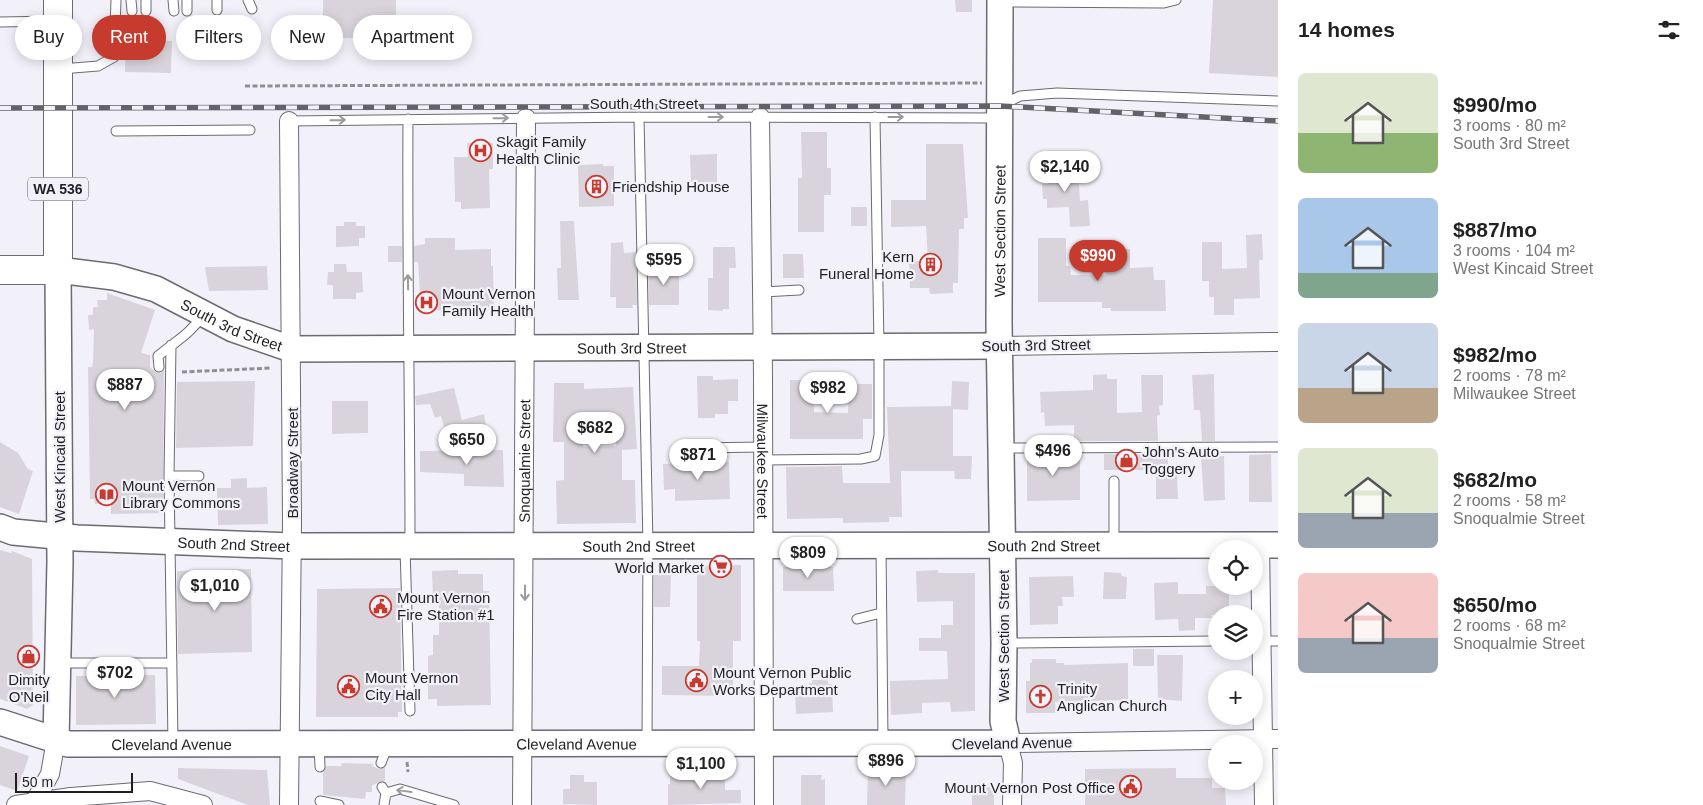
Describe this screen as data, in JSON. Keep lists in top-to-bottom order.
{
  "streets": {
    "main road": ["WA 536", "South 3rd Street", "West Kincaid Street"],
    "street": [
      "West Section Street",
      "Snoqualmie Street",
      "Milwaukee Street",
      "Broadway Street",
      "South 2nd Street",
      "Cleveland Avenue"
    ],
    "lane": ["South 4th Street"]
  },
  "crossings": [
    ["South 4th Street", "West Section Street"],
    ["South 4th Street", "Snoqualmie Street"],
    ["South 4th Street", "Milwaukee Street"],
    ["South 4th Street", "Broadway Street"],
    ["WA 536", "West Kincaid Street"],
    ["West Section Street", "South 3rd Street"],
    ["West Section Street", "South 2nd Street"],
    ["West Section Street", "Cleveland Avenue"],
    ["South 3rd Street", "West Kincaid Street"],
    ["South 3rd Street", "Snoqualmie Street"],
    ["South 3rd Street", "Milwaukee Street"],
    ["South 3rd Street", "Broadway Street"],
    ["West Kincaid Street", "South 2nd Street"],
    ["West Kincaid Street", "Cleveland Avenue"],
    ["Snoqualmie Street", "South 2nd Street"],
    ["Snoqualmie Street", "Cleveland Avenue"],
    ["Milwaukee Street", "South 2nd Street"],
    ["Milwaukee Street", "Cleveland Avenue"],
    ["Broadway Street", "South 2nd Street"],
    ["Broadway Street", "Cleveland Avenue"]
  ],
  "one_way": ["South 4th Street"],
  "places": {
    "hospital": ["Skagit Family Health Clinic", "Mount Vernon Family Health"],
    "building": ["Friendship House", "Kern Funeral Home"],
    "shop": ["John's Auto Toggery", "Dimity O'Neil"],
    "library": ["Mount Vernon Library Commons"],
    "supermarket": ["World Market"],
    "public building": [
      "Mount Vernon Fire Station #1",
      "Mount Vernon Public Works Department",
      "Mount Vernon City Hall",
      "Mount Vernon Post Office"
    ],
    "church": ["Trinity Anglican Church"]
  },
  "scale_bar": "50 m",
  "page": {
    "heading": "14 homes",
    "chip": [
      "Buy",
      "Rent",
      "Filters",
      "New",
      "Apartment"
    ],
    "list": [
      {
        "name": "$990/mo",
        "note": "3 rooms · 80 m² · South 3rd Street"
      },
      {
        "name": "$887/mo",
        "note": "3 rooms · 104 m² · West Kincaid Street"
      },
      {
        "name": "$982/mo",
        "note": "2 rooms · 78 m² · Milwaukee Street"
      },
      {
        "name": "$682/mo",
        "note": "2 rooms · 58 m² · Snoqualmie Street"
      },
      {
        "name": "$650/mo",
        "note": "2 rooms · 68 m² · Snoqualmie Street"
      }
    ],
    "price": [
      "$2,140",
      "$990",
      "$595",
      "$887",
      "$982",
      "$682",
      "$650",
      "$496",
      "$871",
      "$809",
      "$1,010",
      "$702",
      "$896",
      "$1,100"
    ],
    "map_buttons": ["+", "−"],
    "scale": "50 m"
  }
}
